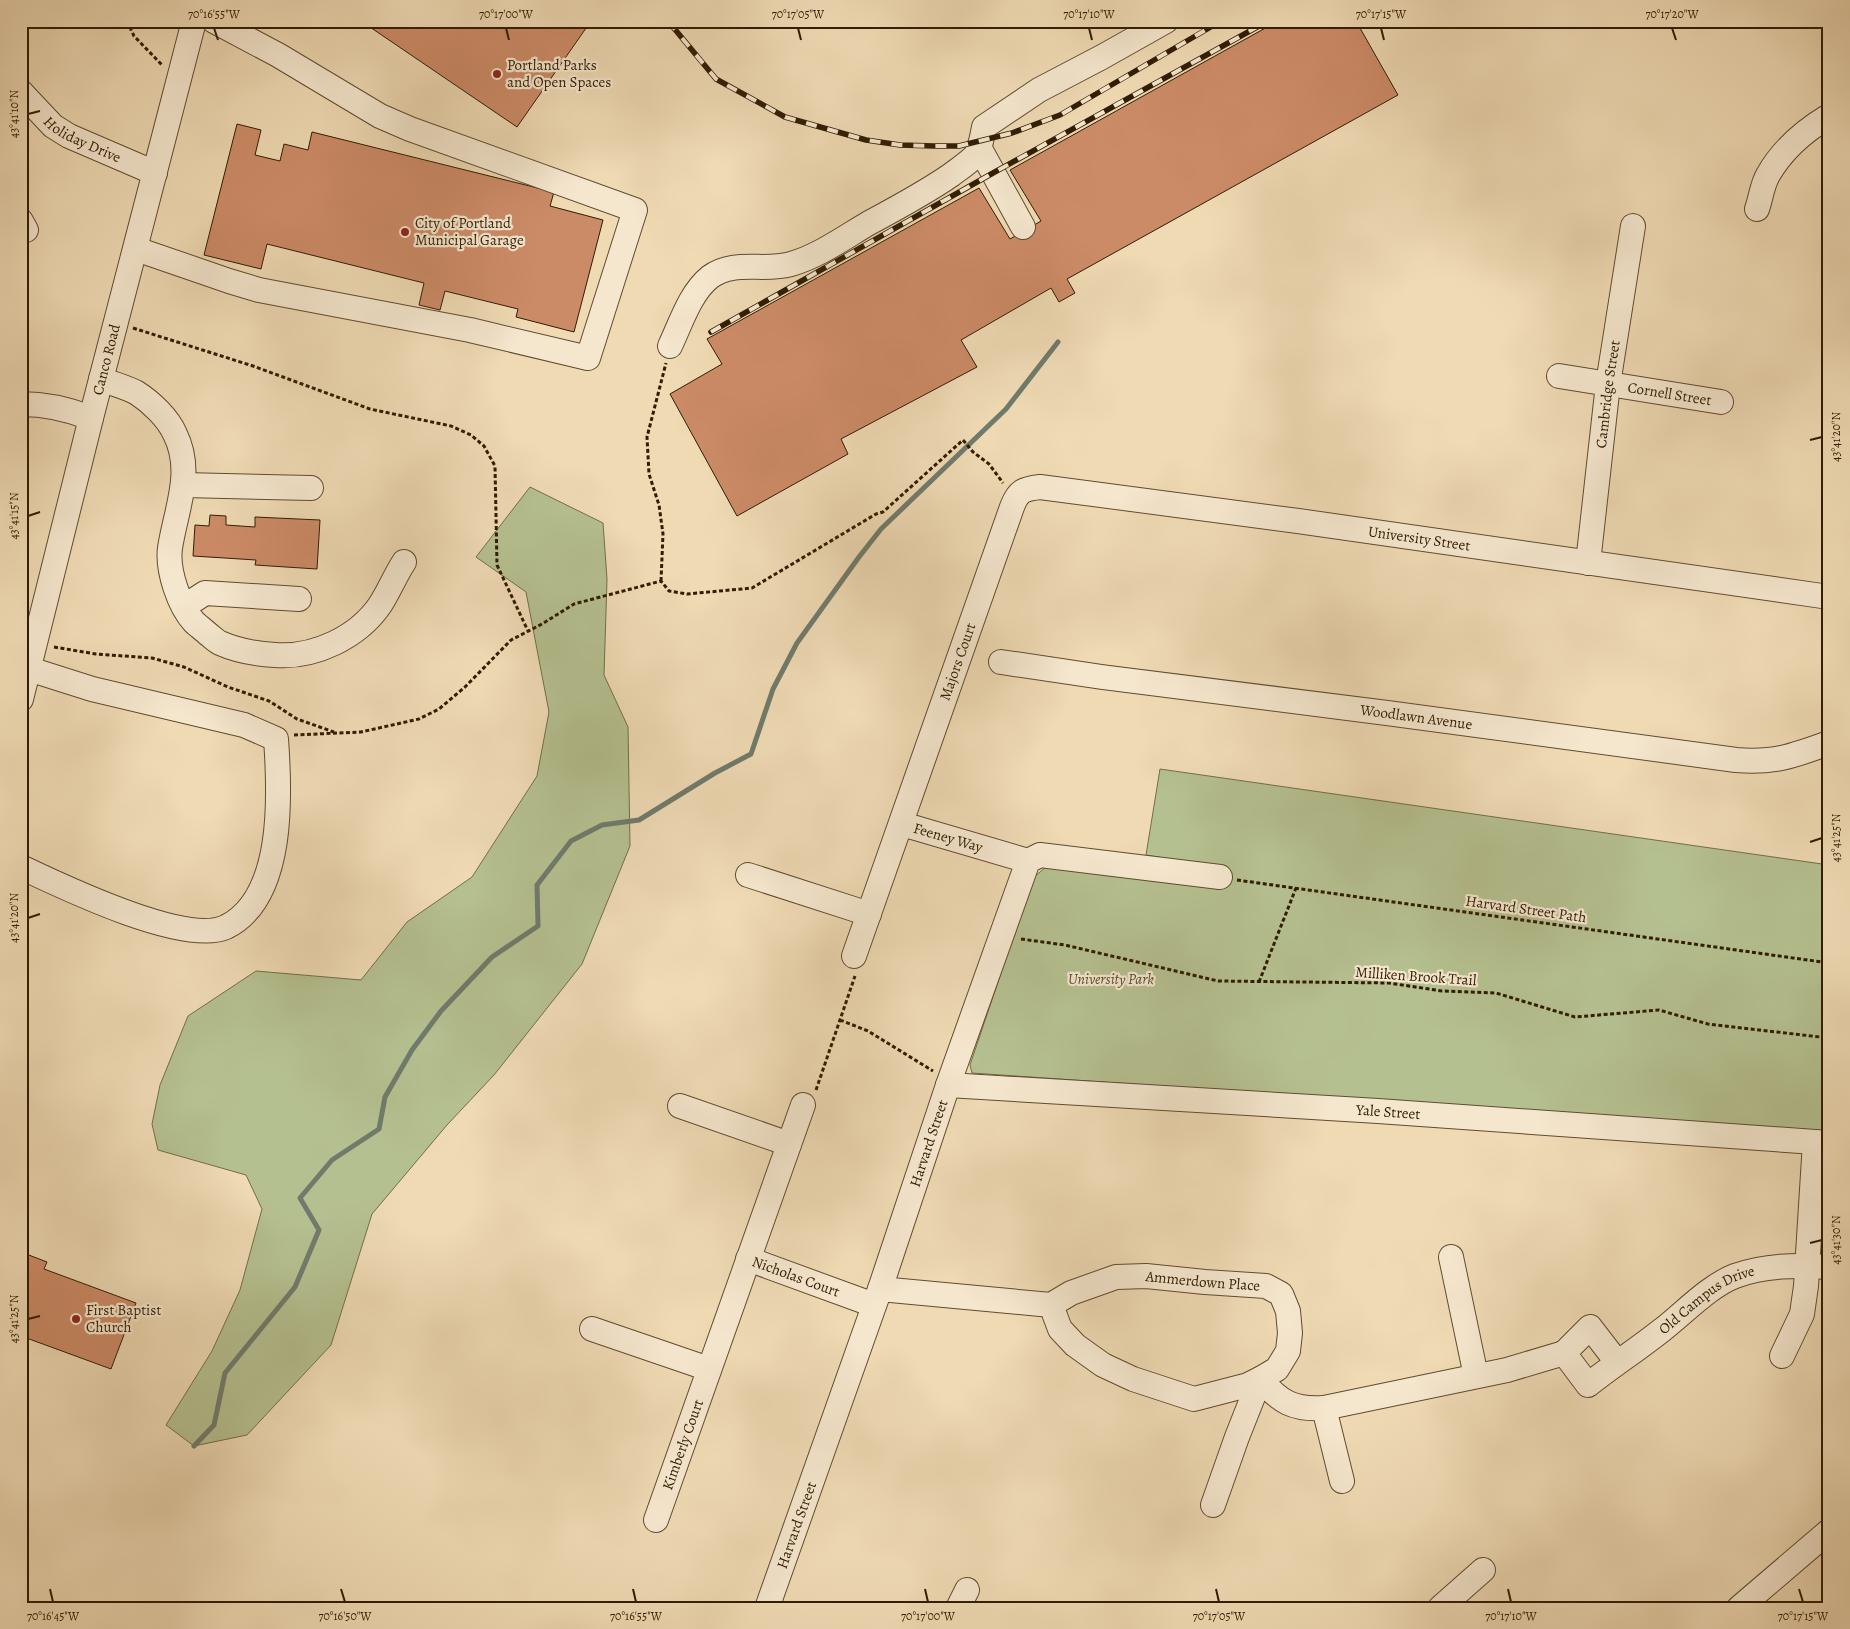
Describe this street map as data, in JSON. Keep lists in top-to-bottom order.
{
  "streets": {
    "street": [
      "Holiday Drive",
      "Canco Road",
      "Cambridge Street",
      "Cornell Street",
      "University Street",
      "Majors Court",
      "Woodlawn Avenue",
      "Feeney Way",
      "Yale Street",
      "Harvard Street",
      "Nicholas Court",
      "Ammerdown Place",
      "Old Campus Drive",
      "Kimberly Court"
    ],
    "path": ["Harvard Street Path", "Milliken Brook Trail"]
  },
  "crossings": [
    ["Holiday Drive", "Canco Road"],
    ["Cambridge Street", "Cornell Street"],
    ["Cambridge Street", "University Street"],
    ["University Street", "Majors Court"],
    ["Majors Court", "Feeney Way"],
    ["Feeney Way", "Harvard Street"],
    ["Milliken Brook Trail", "Harvard Street"],
    ["Yale Street", "Harvard Street"],
    ["Harvard Street", "Nicholas Court"],
    ["Nicholas Court", "Kimberly Court"]
  ],
  "parks": ["University Park"],
  "places": ["Portland Parks and Open Spaces", "City of Portland Municipal Garage", "First Baptist Church"],
  "coordinates": [
    "70°16'55\"W",
    "70°17'00\"W",
    "70°17'05\"W",
    "70°17'10\"W",
    "70°17'15\"W",
    "70°17'20\"W",
    "43°41'10\"N",
    "43°41'20\"N",
    "43°41'15\"N",
    "43°41'25\"N",
    "43°41'30\"N",
    "70°16'45\"W",
    "70°16'50\"W"
  ]
}
